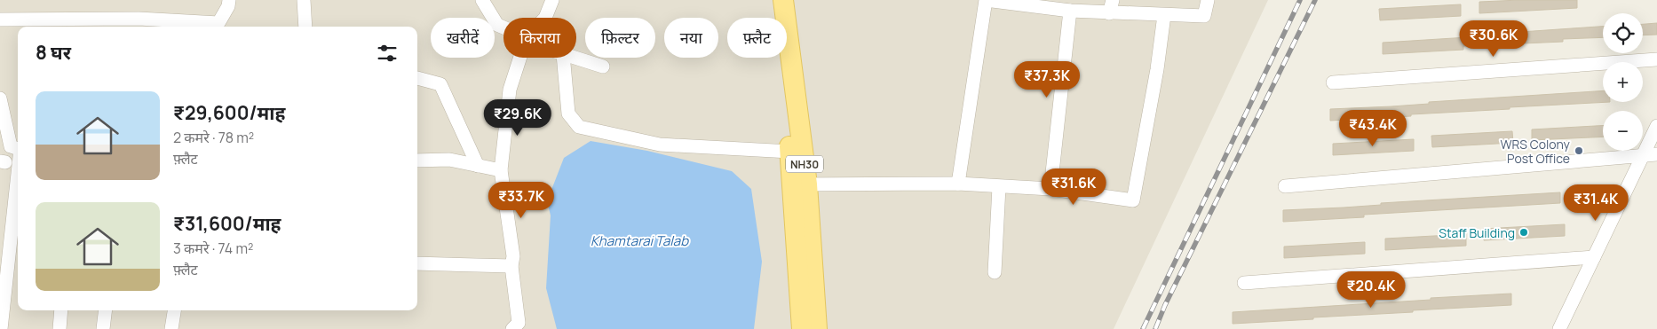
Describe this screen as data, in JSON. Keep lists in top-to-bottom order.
{
  "streets": {
    "main road": ["NH30"]
  },
  "water": ["Khamtarai Talab"],
  "places": ["WRS Colony Post Office", "Staff Building"],
  "page": {
    "map_buttons": ["+", "−"],
    "chip": [
      "खरीदें",
      "किराया",
      "फ़िल्टर",
      "नया",
      "फ़्लैट"
    ],
    "price": [
      "₹30.6K",
      "₹37.3K",
      "₹29.6K",
      "₹43.4K",
      "₹31.6K",
      "₹33.7K",
      "₹31.4K",
      "₹20.4K"
    ],
    "heading": "8 घर",
    "list": [
      {
        "name": "₹29,600/माह",
        "note": "2 कमरे · 78 m² · फ़्लैट"
      },
      {
        "name": "₹31,600/माह",
        "note": "3 कमरे · 74 m² · फ़्लैट"
      }
    ]
  }
}
